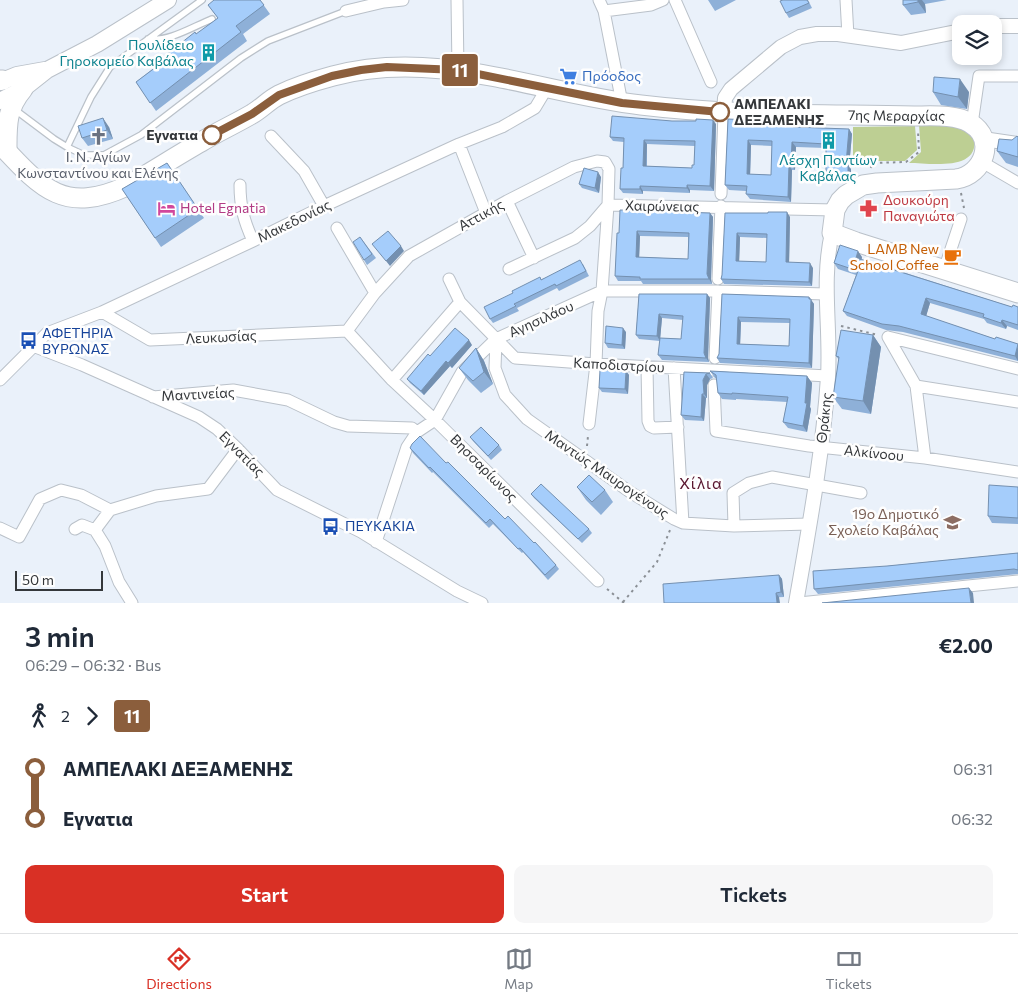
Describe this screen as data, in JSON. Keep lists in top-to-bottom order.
{
  "streets": {
    "main road": ["7ης Μεραρχίας"],
    "street": [
      "Χαιρώνειας",
      "Αττικής",
      "Μακεδονίας",
      "Αγησιλάου",
      "Λευκωσίας",
      "Καποδιστρίου",
      "Μαντινείας",
      "Θράκης",
      "Αλκίνοου",
      "Εγνατίας",
      "Βησσαρίωνος",
      "Μαντώς Μαυρογένους"
    ]
  },
  "crossings": [
    ["7ης Μεραρχίας", "Μακεδονίας"],
    ["Χαιρώνειας", "Αττικής"],
    ["Αττικής", "Λευκωσίας"],
    ["Αττικής", "Βησσαρίωνος"],
    ["Μακεδονίας", "Λευκωσίας"],
    ["Μακεδονίας", "Εγνατίας"],
    ["Αγησιλάου", "Καποδιστρίου"],
    ["Αγησιλάου", "Μαντινείας"],
    ["Αγησιλάου", "Θράκης"],
    ["Αγησιλάου", "Εγνατίας"],
    ["Αγησιλάου", "Βησσαρίωνος"],
    ["Αγησιλάου", "Μαντώς Μαυρογένους"],
    ["Λευκωσίας", "Βησσαρίωνος"],
    ["Καποδιστρίου", "Θράκης"],
    ["Καποδιστρίου", "Μαντώς Μαυρογένους"],
    ["Μαντινείας", "Εγνατίας"],
    ["Θράκης", "Αλκίνοου"],
    ["Θράκης", "Μαντώς Μαυρογένους"]
  ],
  "districts": ["Χίλια"],
  "places": {
    "building": ["Πουλίδειο Γηροκομείο Καβάλας", "Λέσχη Ποντίων Καβάλας"],
    "supermarket": ["Πρόοδος"],
    "other": ["ΑΜΠΕΛΑΚΙ ΔΕΞΑΜΕΝΗΣ", "Εγνατια"],
    "church": ["Ι. Ν. Αγίων Κωνσταντίνου και Ελένης"],
    "hotel": ["Hotel Egnatia"],
    "pharmacy": ["Δουκούρη Παναγιώτα"],
    "cafe": ["LAMB New School Coffee"],
    "bus stop": ["ΑΦΕΤΗΡΙΑ ΒΥΡΩΝΑΣ", "ΠΕΥΚΑΚΙΑ"],
    "school or university": ["19ο Δημοτικό Σχολείο Καβάλας"]
  },
  "lines": ["bus line 11"],
  "scale_bar": "50 m",
  "page": {
    "on_map": "11",
    "scale": "50 m",
    "heading": ["3 min", "06:29 – 06:32 · Bus", "€2.00"],
    "legs": ["2", "11"],
    "list": [
      {
        "name": "ΑΜΠΕΛΑΚΙ ΔΕΞΑΜΕΝΗΣ",
        "value": "06:31"
      },
      {
        "name": "Εγνατια",
        "value": "06:32"
      }
    ],
    "buttons": ["Start", "Tickets"],
    "tabs": ["Directions", "Map", "Tickets"]
  }
}
